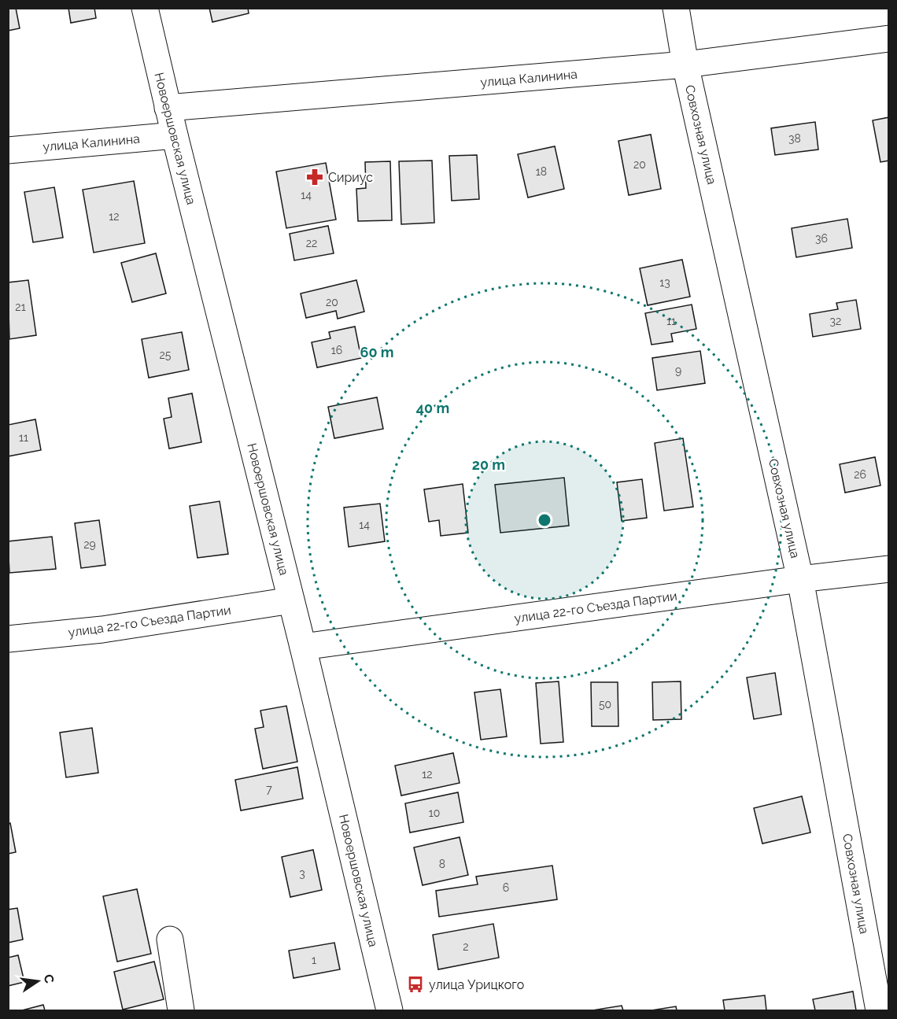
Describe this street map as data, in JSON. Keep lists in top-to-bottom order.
{
  "streets": {
    "street": [
      "улица Калинина",
      "Совхозная улица",
      "Новоершовская улица",
      "улица 22-го Съезда Партии"
    ]
  },
  "crossings": [
    ["улица Калинина", "Совхозная улица"],
    ["улица Калинина", "Новоершовская улица"],
    ["Совхозная улица", "улица 22-го Съезда Партии"],
    ["Новоершовская улица", "улица 22-го Съезда Партии"]
  ],
  "places": {
    "pharmacy": ["Сириус"],
    "bus stop": ["улица Урицкого"]
  },
  "house_numbers": [
    "38",
    "20",
    "18",
    "14",
    "12",
    "36",
    "22",
    "13",
    "20",
    "21",
    "11",
    "32",
    "16",
    "25",
    "9",
    "11",
    "26",
    "14",
    "29",
    "50",
    "12",
    "7",
    "10",
    "8",
    "3",
    "6",
    "2",
    "1"
  ],
  "north": "right",
  "rings": ["60 m", "40 m", "20 m"]
}
